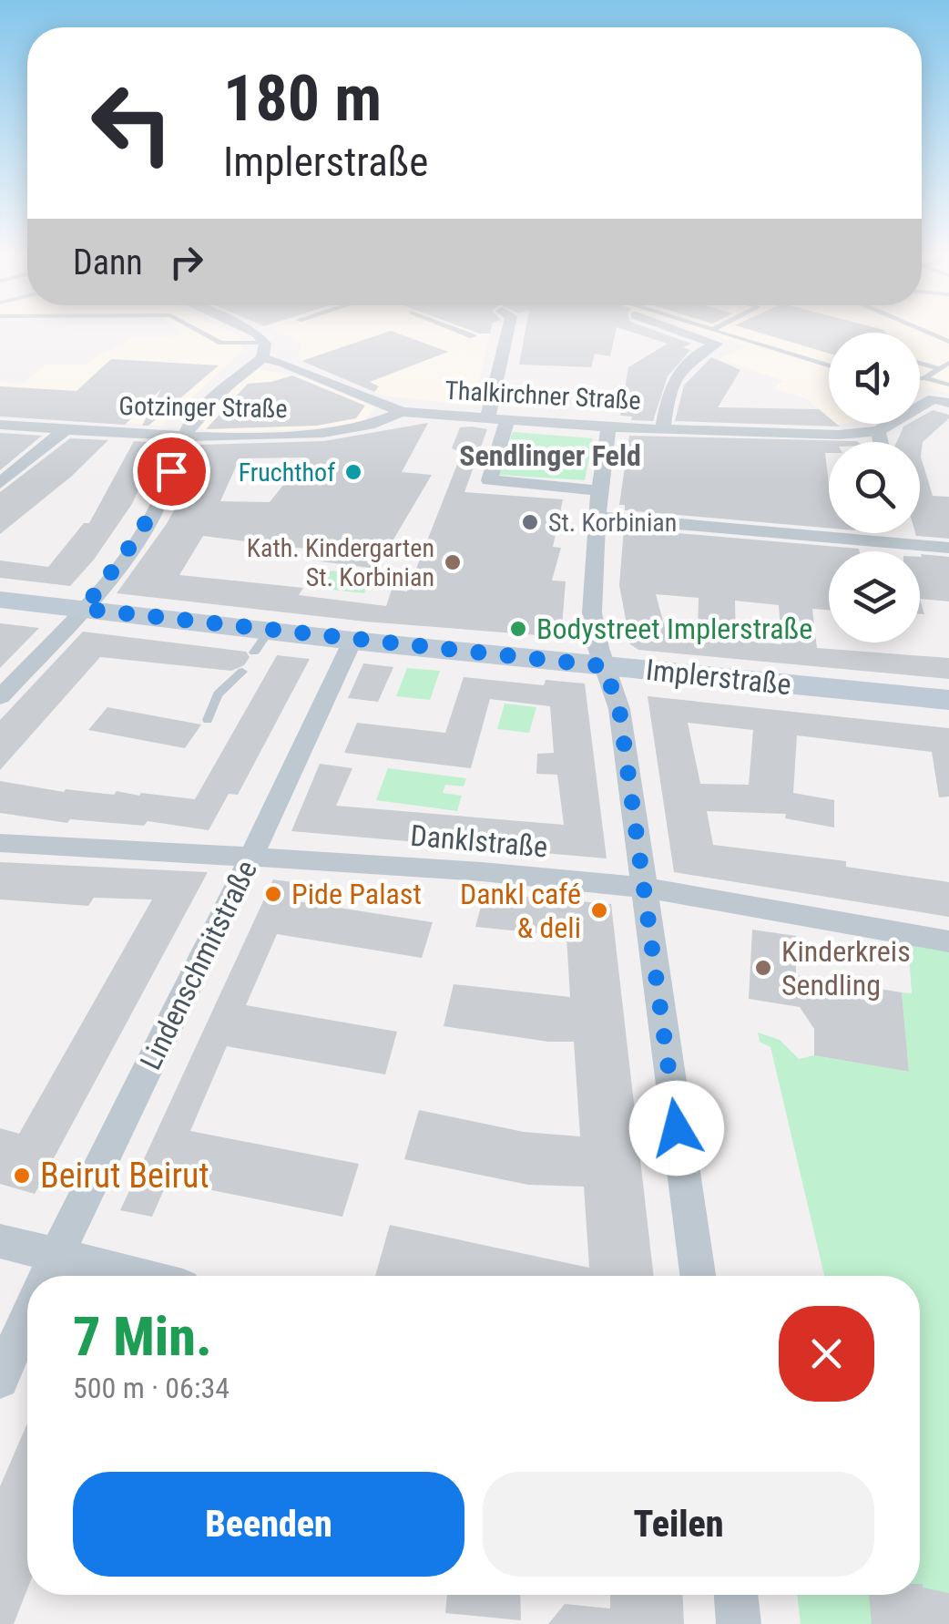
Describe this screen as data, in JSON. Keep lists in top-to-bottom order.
{
  "streets": {
    "main road": ["Implerstraße"],
    "street": [
      "Thalkirchner Straße",
      "Gotzinger Straße",
      "Danklstraße",
      "Lindenschmitstraße"
    ]
  },
  "crossings": [
    ["Thalkirchner Straße", "Gotzinger Straße"],
    ["Implerstraße", "Lindenschmitstraße"],
    ["Danklstraße", "Lindenschmitstraße"]
  ],
  "districts": ["Sendlinger Feld"],
  "places": [
    "Fruchthof",
    "St. Korbinian",
    "Kath. Kindergarten St. Korbinian",
    "Bodystreet Implerstraße",
    "Pide Palast",
    "Dankl café & deli",
    "Kinderkreis Sendling",
    "Beirut Beirut"
  ],
  "page": {
    "turn": ["180 m", "Implerstraße"],
    "then": "Dann",
    "heading": ["7 Min.", "500 m · 06:34"],
    "buttons": ["Beenden", "Teilen"]
  }
}
